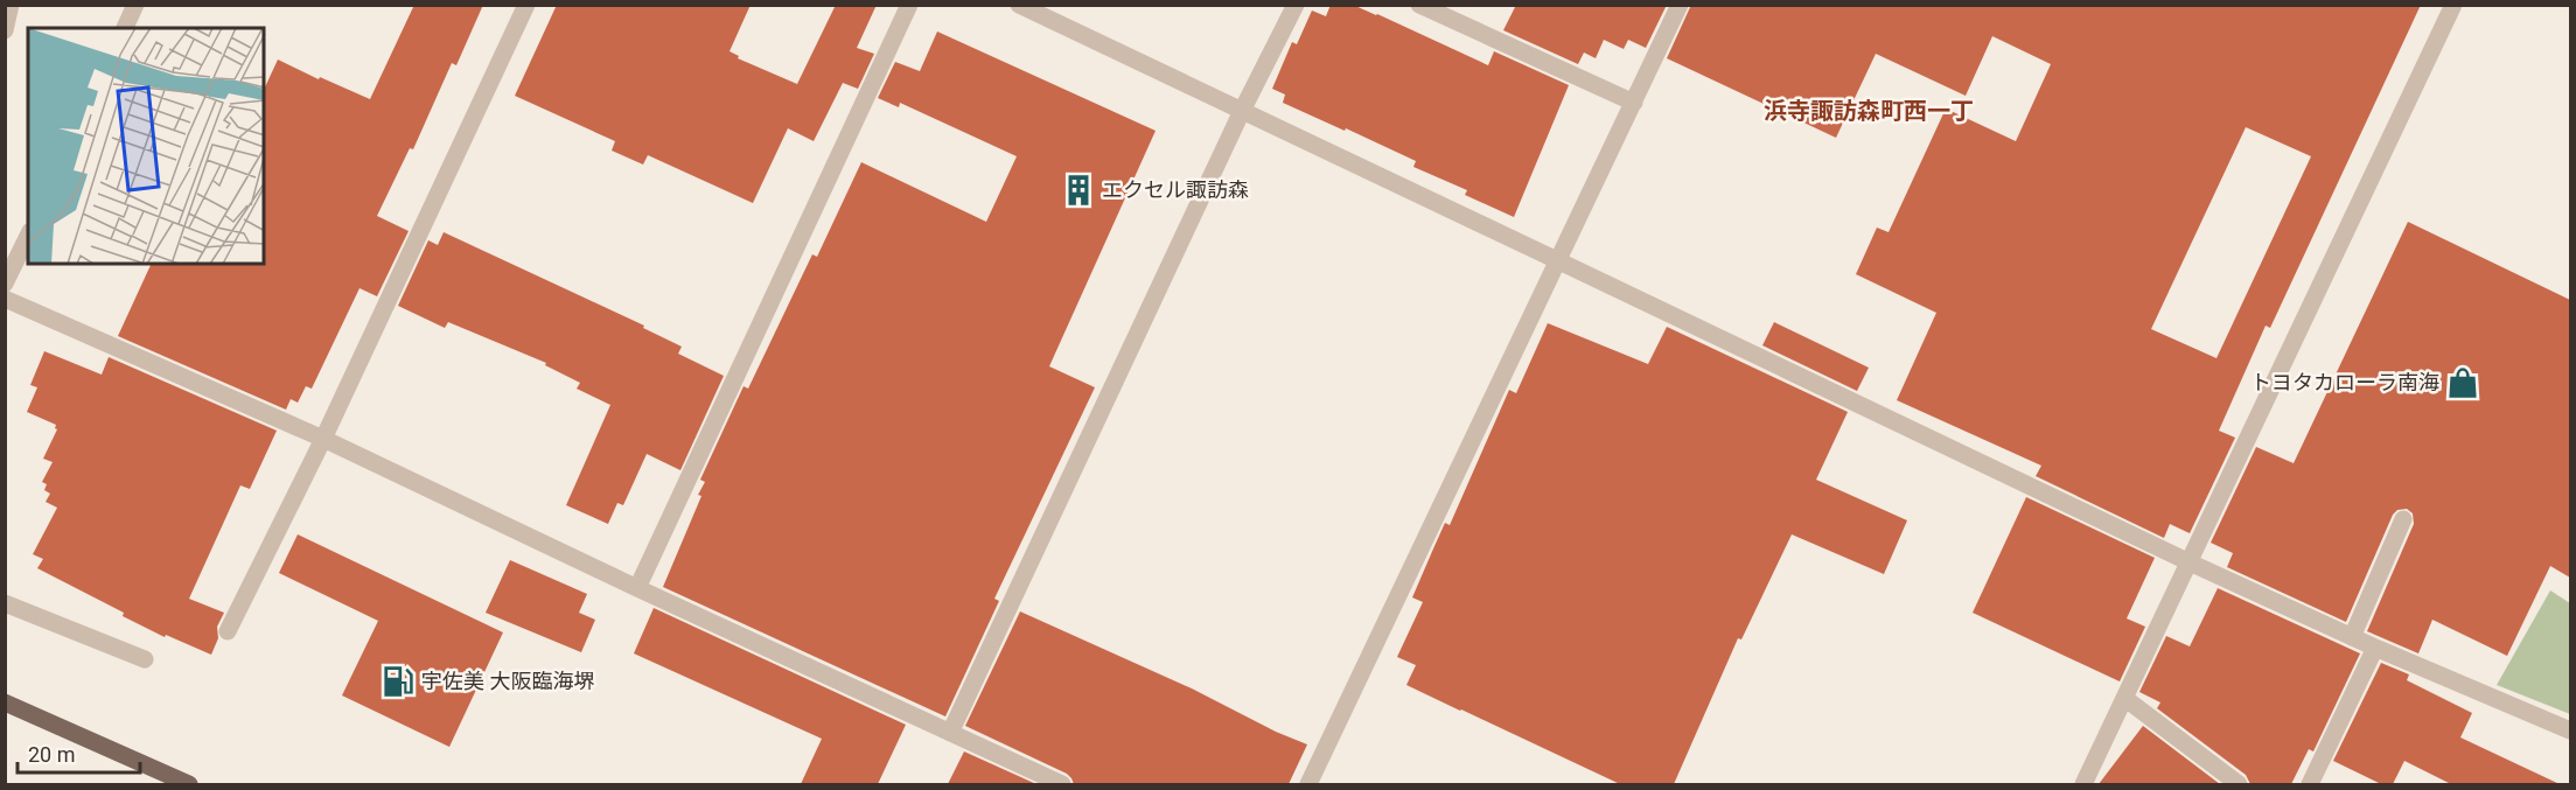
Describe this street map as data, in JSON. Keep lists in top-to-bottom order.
{
  "districts": ["浜寺諏訪森町西一丁"],
  "places": {
    "building": ["エクセル諏訪森"],
    "shop": ["トヨタカローラ南海"],
    "fuel station": ["宇佐美 大阪臨海堺"]
  },
  "scale_bar": "20 m"
}
